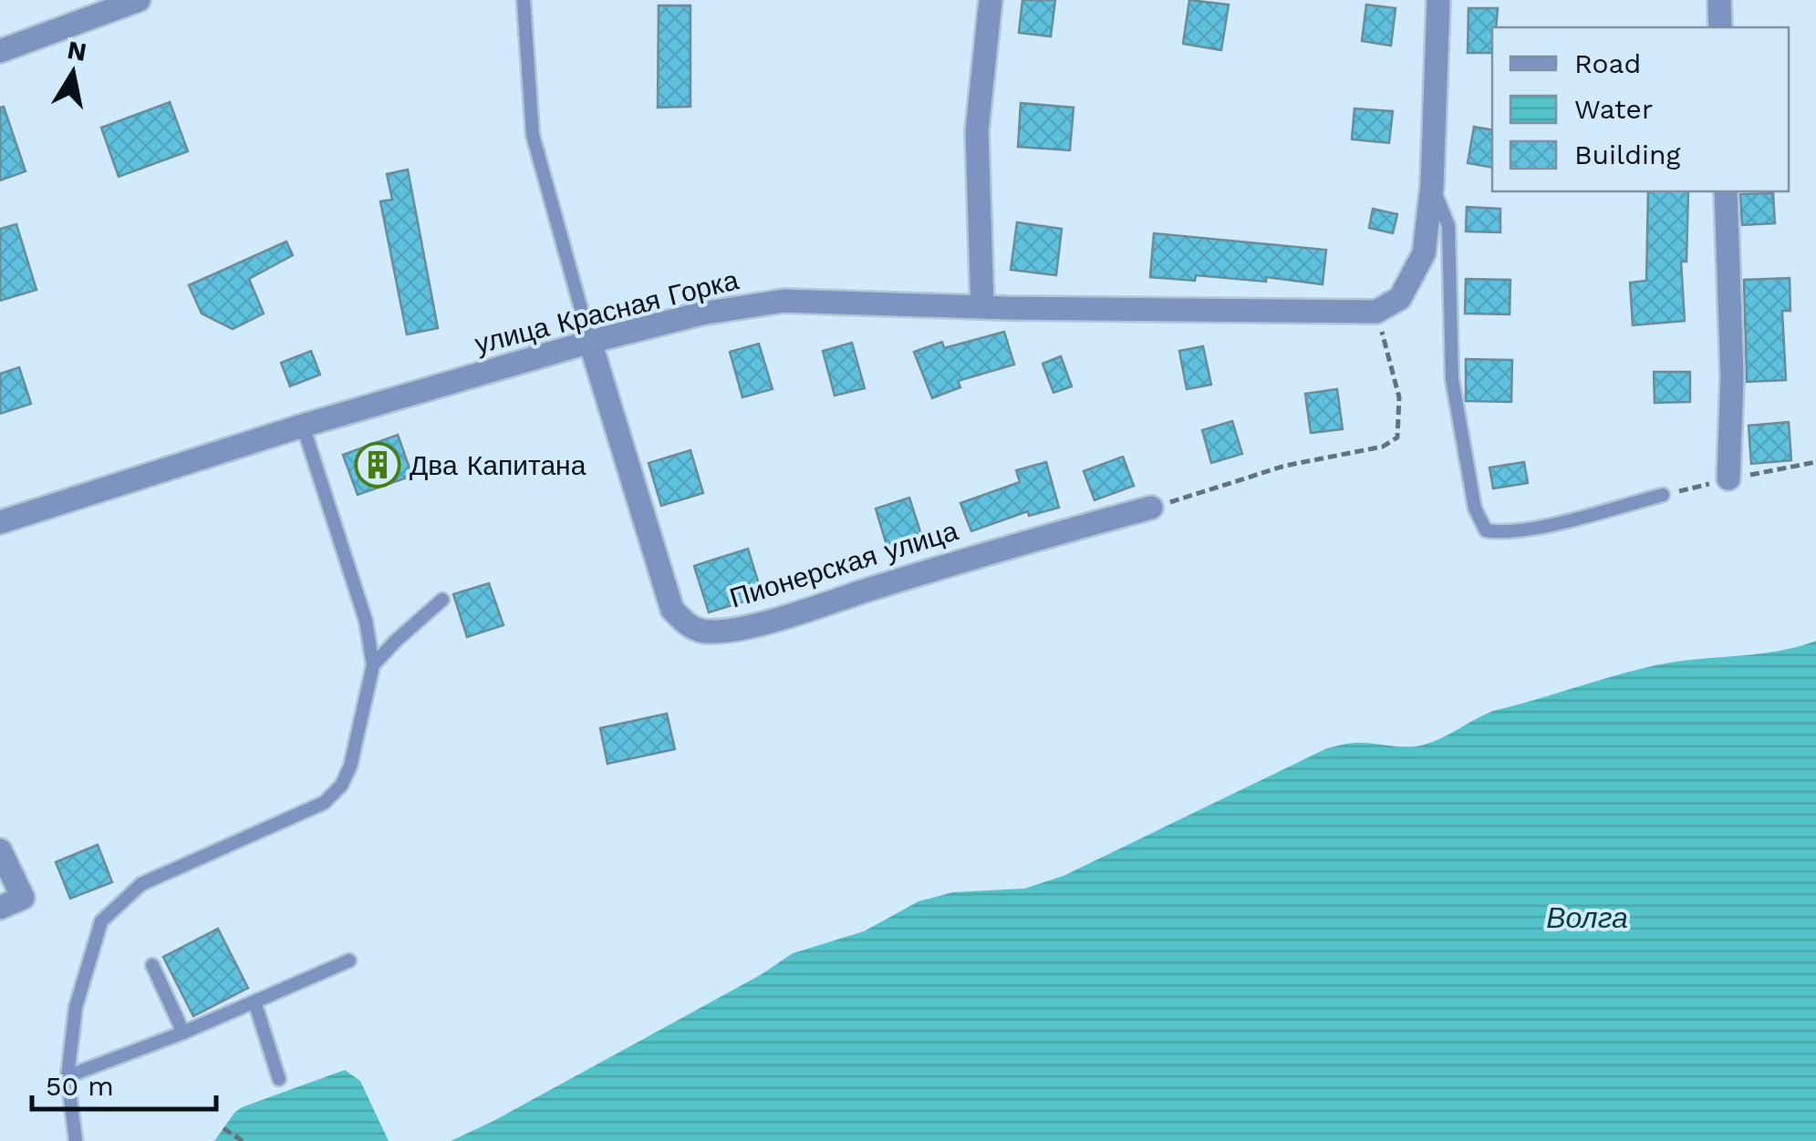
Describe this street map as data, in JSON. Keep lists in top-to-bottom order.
{
  "streets": {
    "street": ["улица Красная Горка", "Пионерская улица"]
  },
  "crossings": [
    ["улица Красная Горка", "Пионерская улица"]
  ],
  "water": ["Волга"],
  "places": {
    "building": ["Два Капитана"]
  },
  "legend": ["Road", "Water", "Building"],
  "scale_bar": "50 m",
  "north": "top"
}
